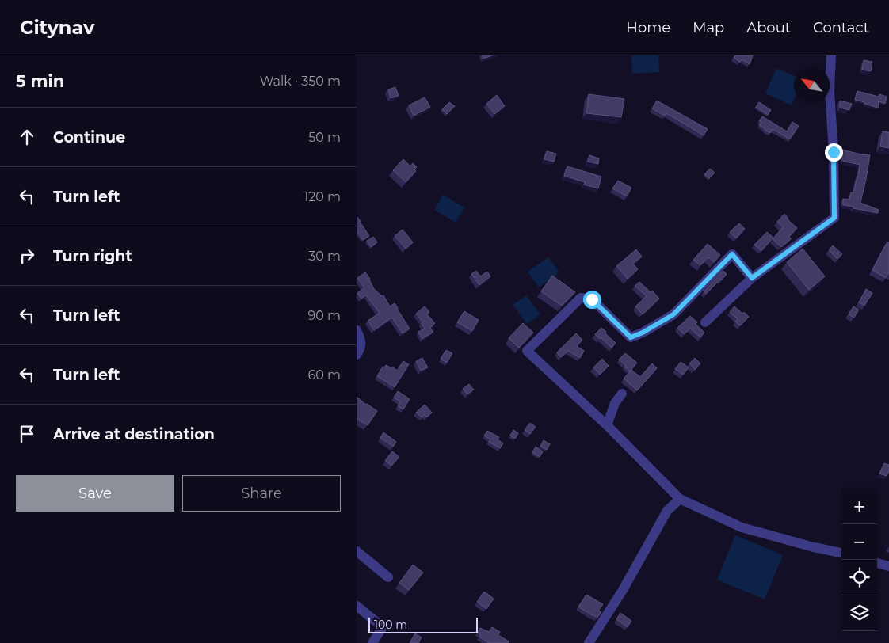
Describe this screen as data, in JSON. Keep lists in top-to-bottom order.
{
  "scale_bar": "100 m",
  "north": "top left",
  "page": {
    "header": "Citynav",
    "nav": [
      "Home",
      "Map",
      "About",
      "Contact"
    ],
    "heading": ["5 min", "Walk · 350 m"],
    "list": [
      ["Continue", "50 m"],
      ["Turn left", "120 m"],
      ["Turn right", "30 m"],
      ["Turn left", "90 m"],
      ["Turn left", "60 m"],
      "Arrive at destination"
    ],
    "buttons": ["Save", "Share"],
    "map_buttons": ["+", "−"],
    "scale": "100 m"
  }
}
